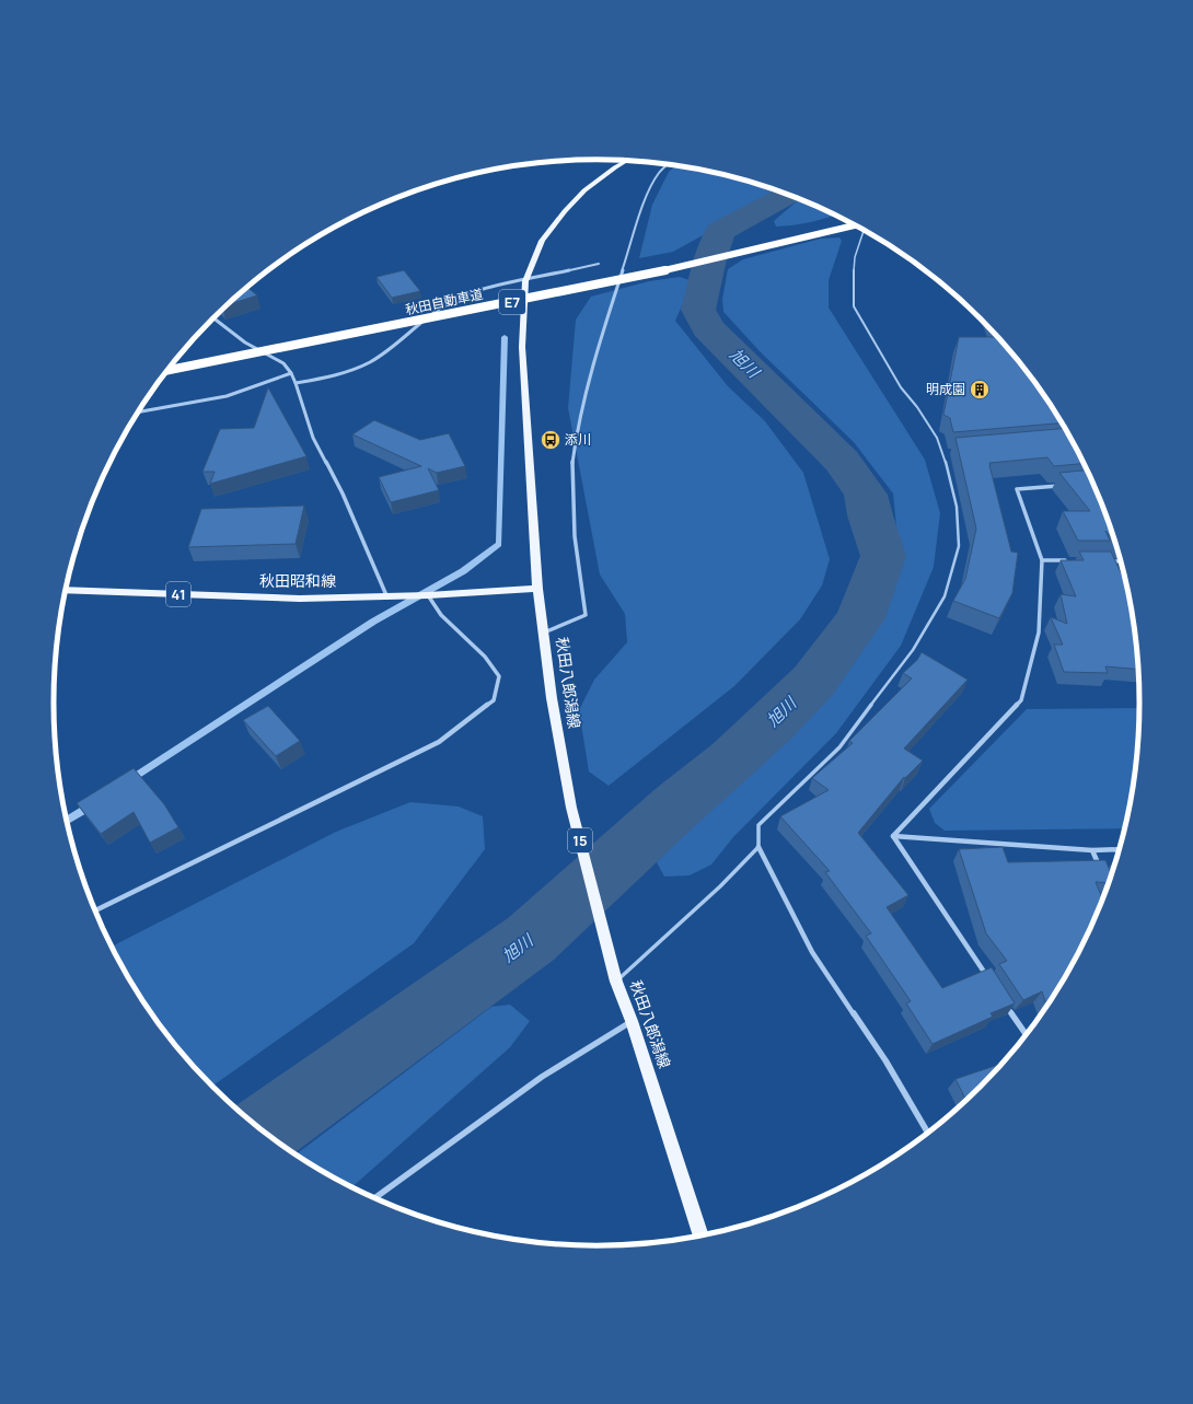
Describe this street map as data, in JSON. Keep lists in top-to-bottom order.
{
  "streets": {
    "highway": ["秋田自動車道", "E7"],
    "main road": [
      "秋田昭和線",
      "41",
      "秋田八郎潟線",
      "15"
    ]
  },
  "crossings": [
    ["秋田昭和線", "秋田八郎潟線"]
  ],
  "water": ["旭川"],
  "places": {
    "building": ["明成園"],
    "bus stop": ["添川"]
  }
}
